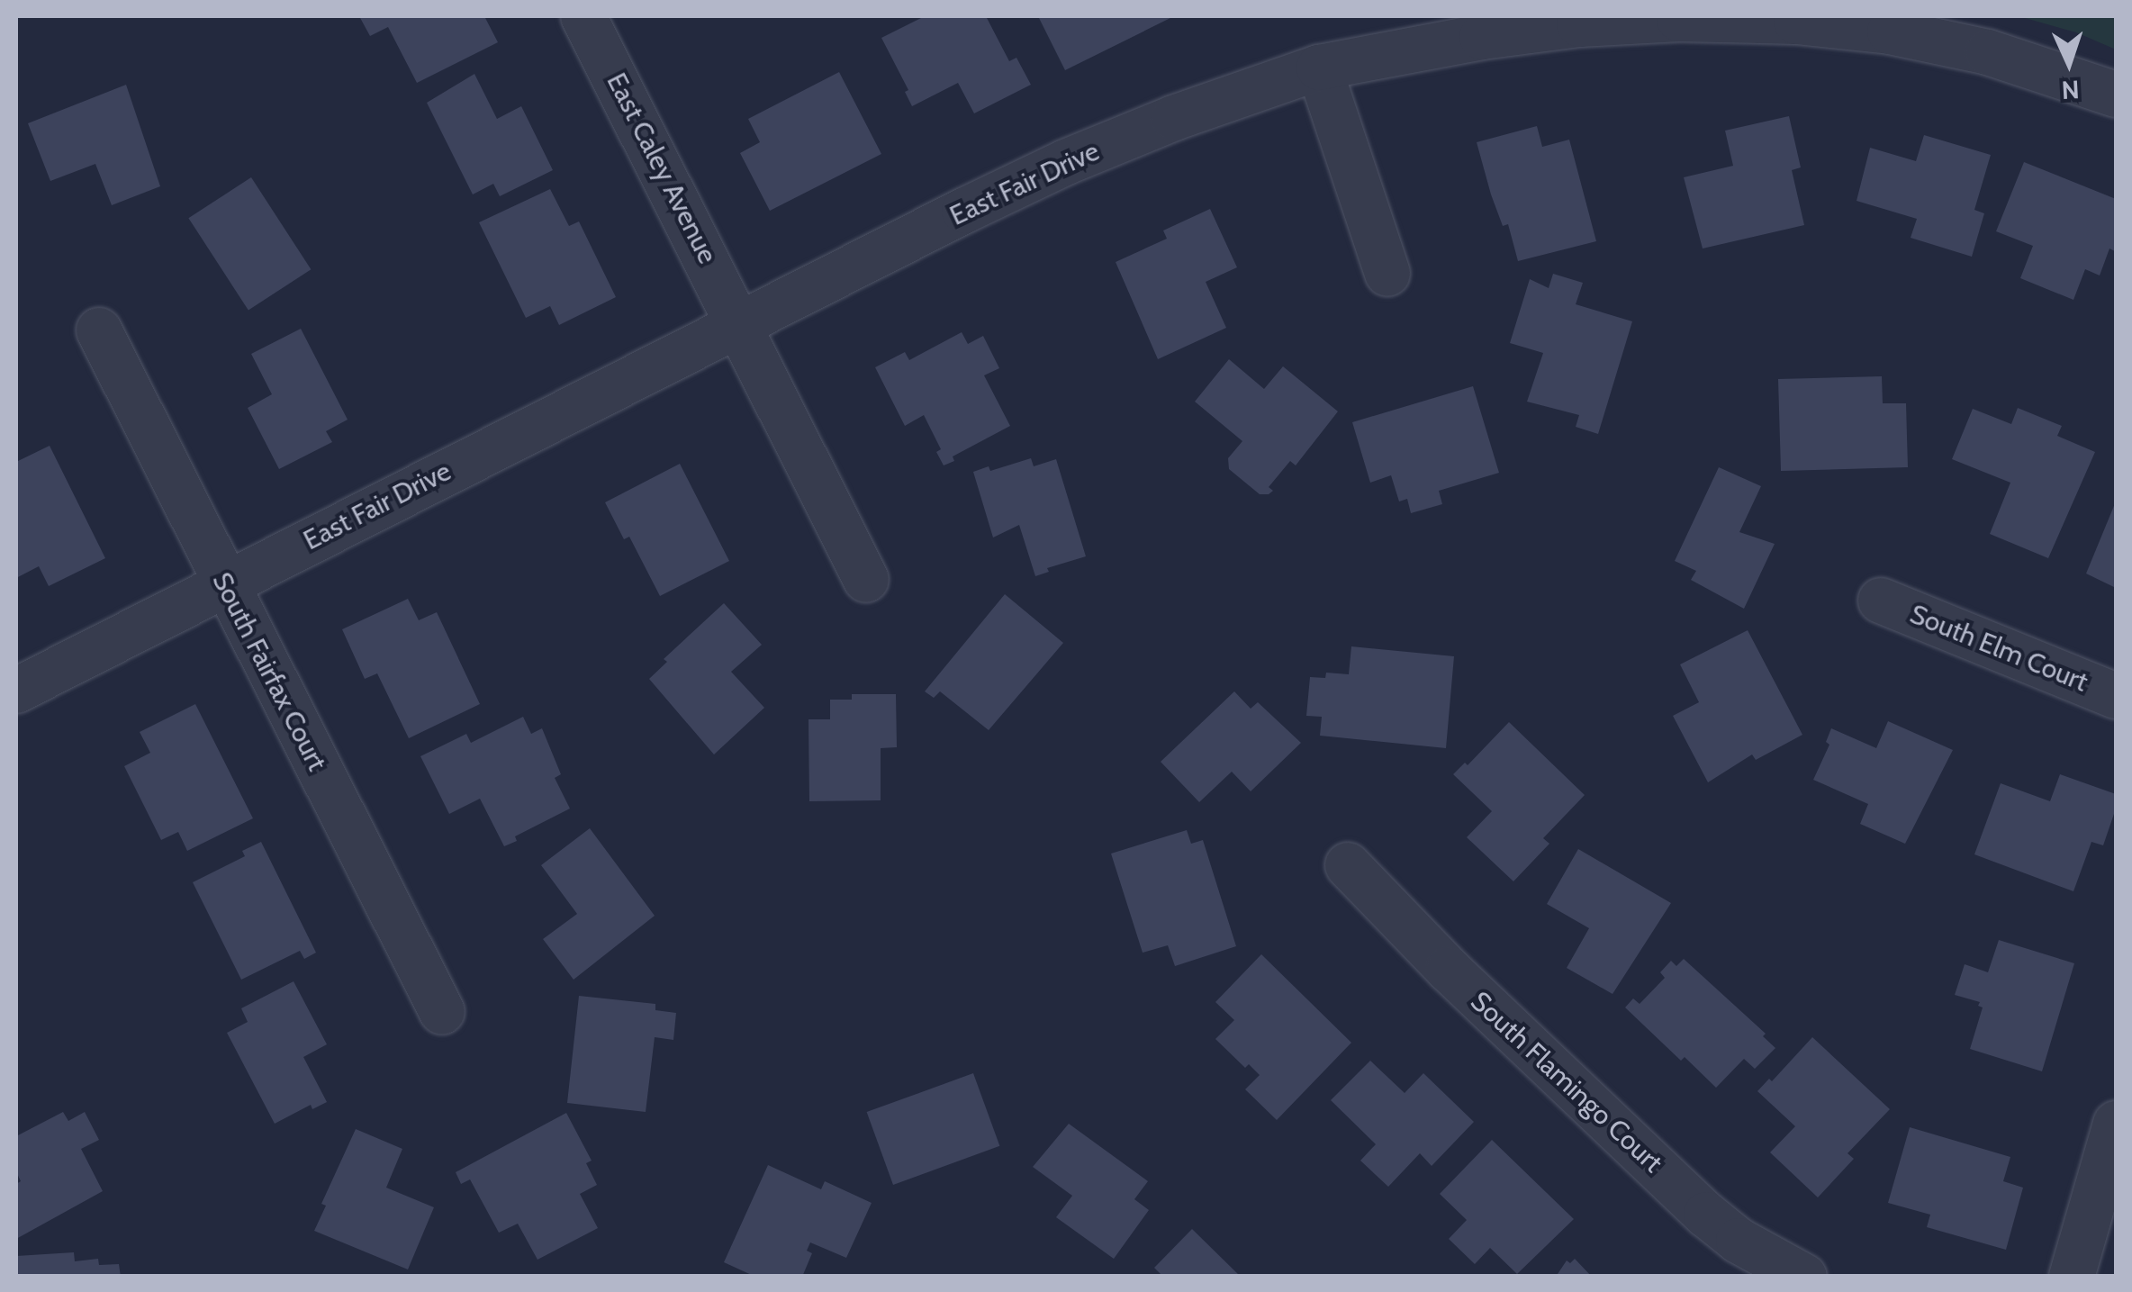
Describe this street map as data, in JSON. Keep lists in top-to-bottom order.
{
  "streets": {
    "street": [
      "East Caley Avenue",
      "East Fair Drive",
      "South Elm Court",
      "South Fairfax Court",
      "South Flamingo Court"
    ]
  },
  "crossings": [
    ["East Caley Avenue", "East Fair Drive"],
    ["East Fair Drive", "South Fairfax Court"]
  ],
  "north": "bottom"
}
